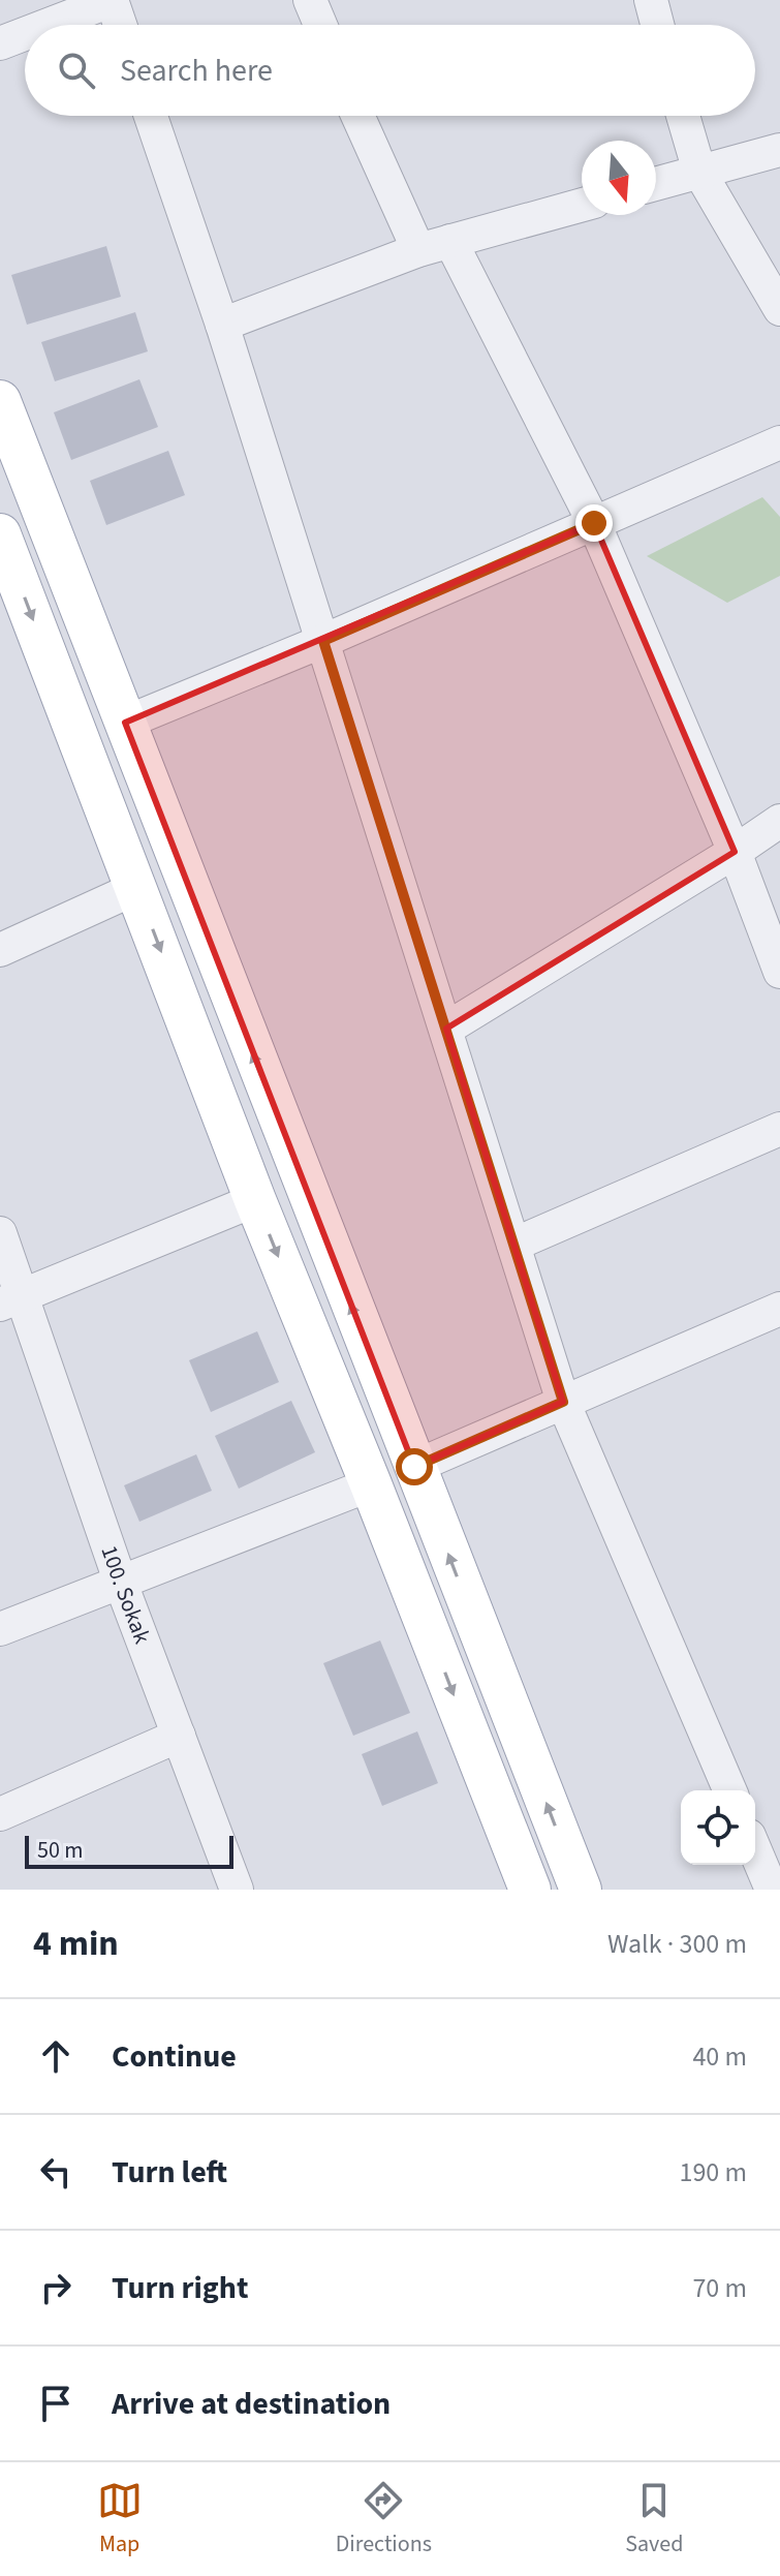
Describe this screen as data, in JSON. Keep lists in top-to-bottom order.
{
  "streets": {
    "street": ["100. Sokak"]
  },
  "scale_bar": "50 m",
  "north": "bottom",
  "page": {
    "search": "Search here",
    "scale": "50 m",
    "heading": ["4 min", "Walk · 300 m"],
    "list": [
      ["Continue", "40 m"],
      ["Turn left", "190 m"],
      ["Turn right", "70 m"],
      "Arrive at destination"
    ],
    "nav": ["Map", "Directions", "Saved"]
  }
}
